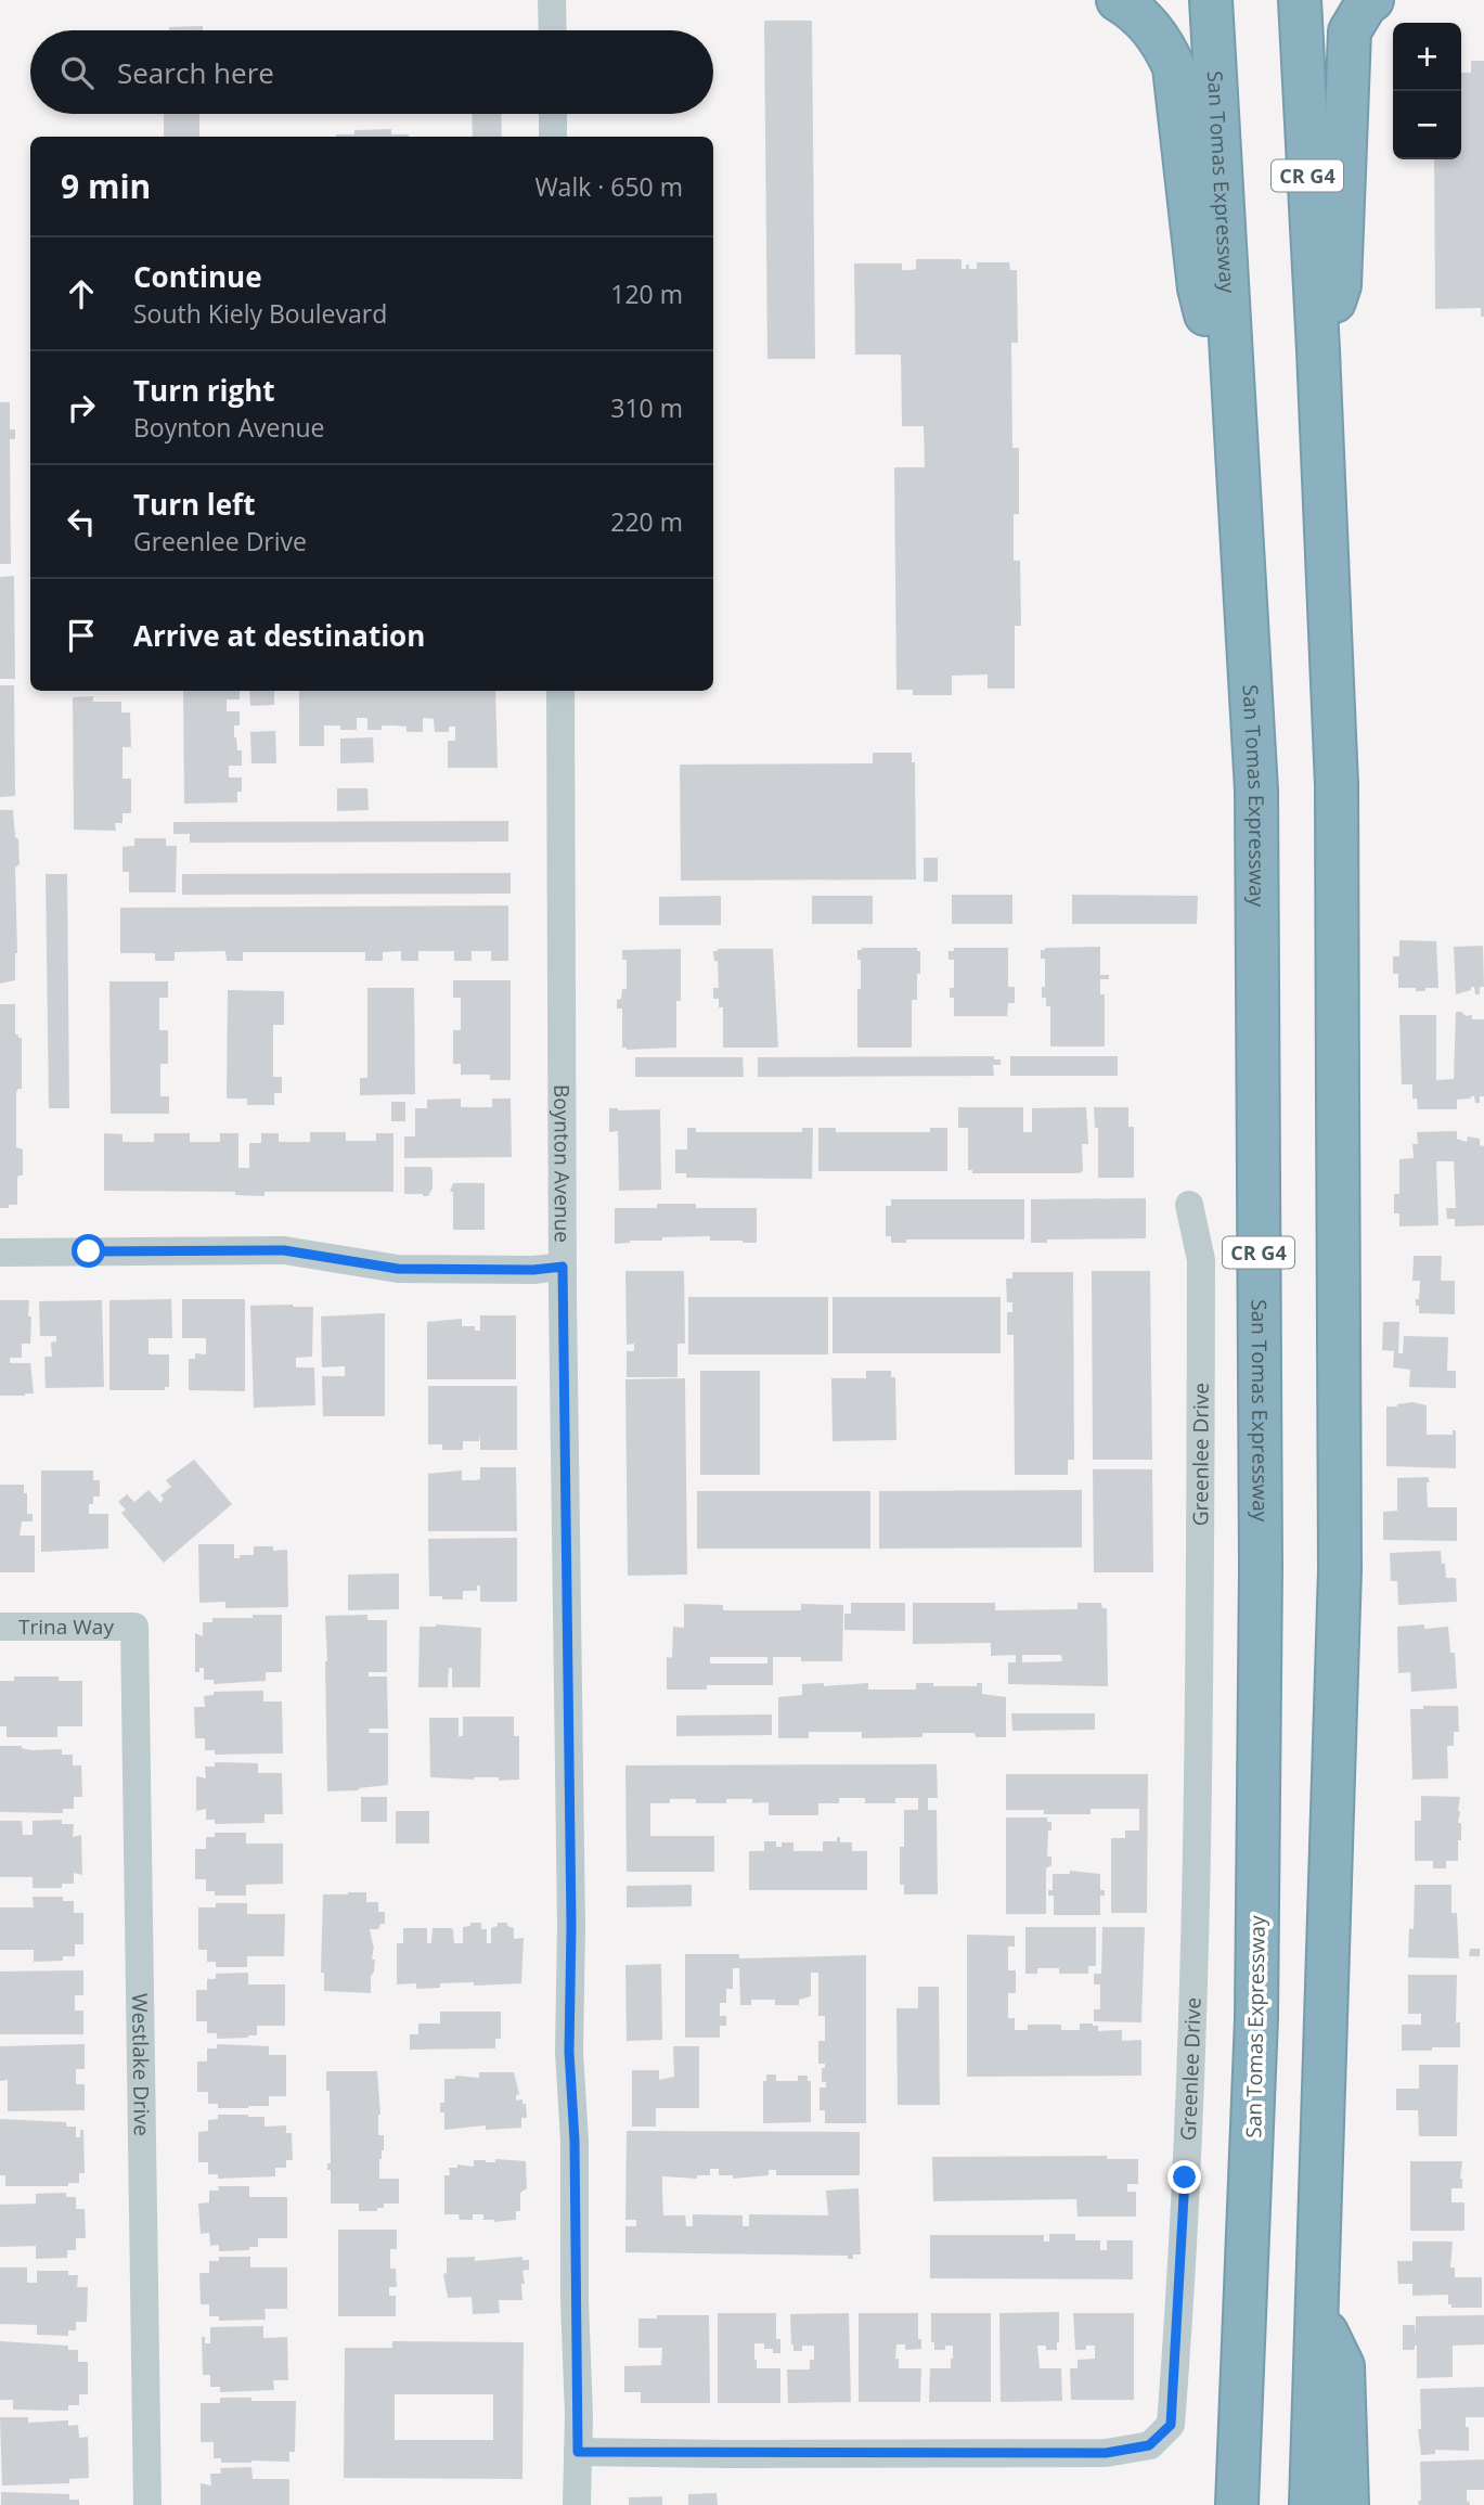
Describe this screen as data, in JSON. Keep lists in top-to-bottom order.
{
  "streets": {
    "highway": ["CR G4", "San Tomas Expressway"],
    "street": [
      "Boynton Avenue",
      "Greenlee Drive",
      "Trina Way",
      "Westlake Drive"
    ]
  },
  "crossings": [
    ["Boynton Avenue", "Greenlee Drive"],
    ["Trina Way", "Westlake Drive"]
  ],
  "page": {
    "map_buttons": ["+", "−"],
    "search": "Search here",
    "heading": ["9 min", "Walk · 650 m"],
    "list": [
      ["Continue", "South Kiely Boulevard", "120 m"],
      ["Turn right", "Boynton Avenue", "310 m"],
      ["Turn left", "Greenlee Drive", "220 m"],
      "Arrive at destination"
    ]
  }
}
